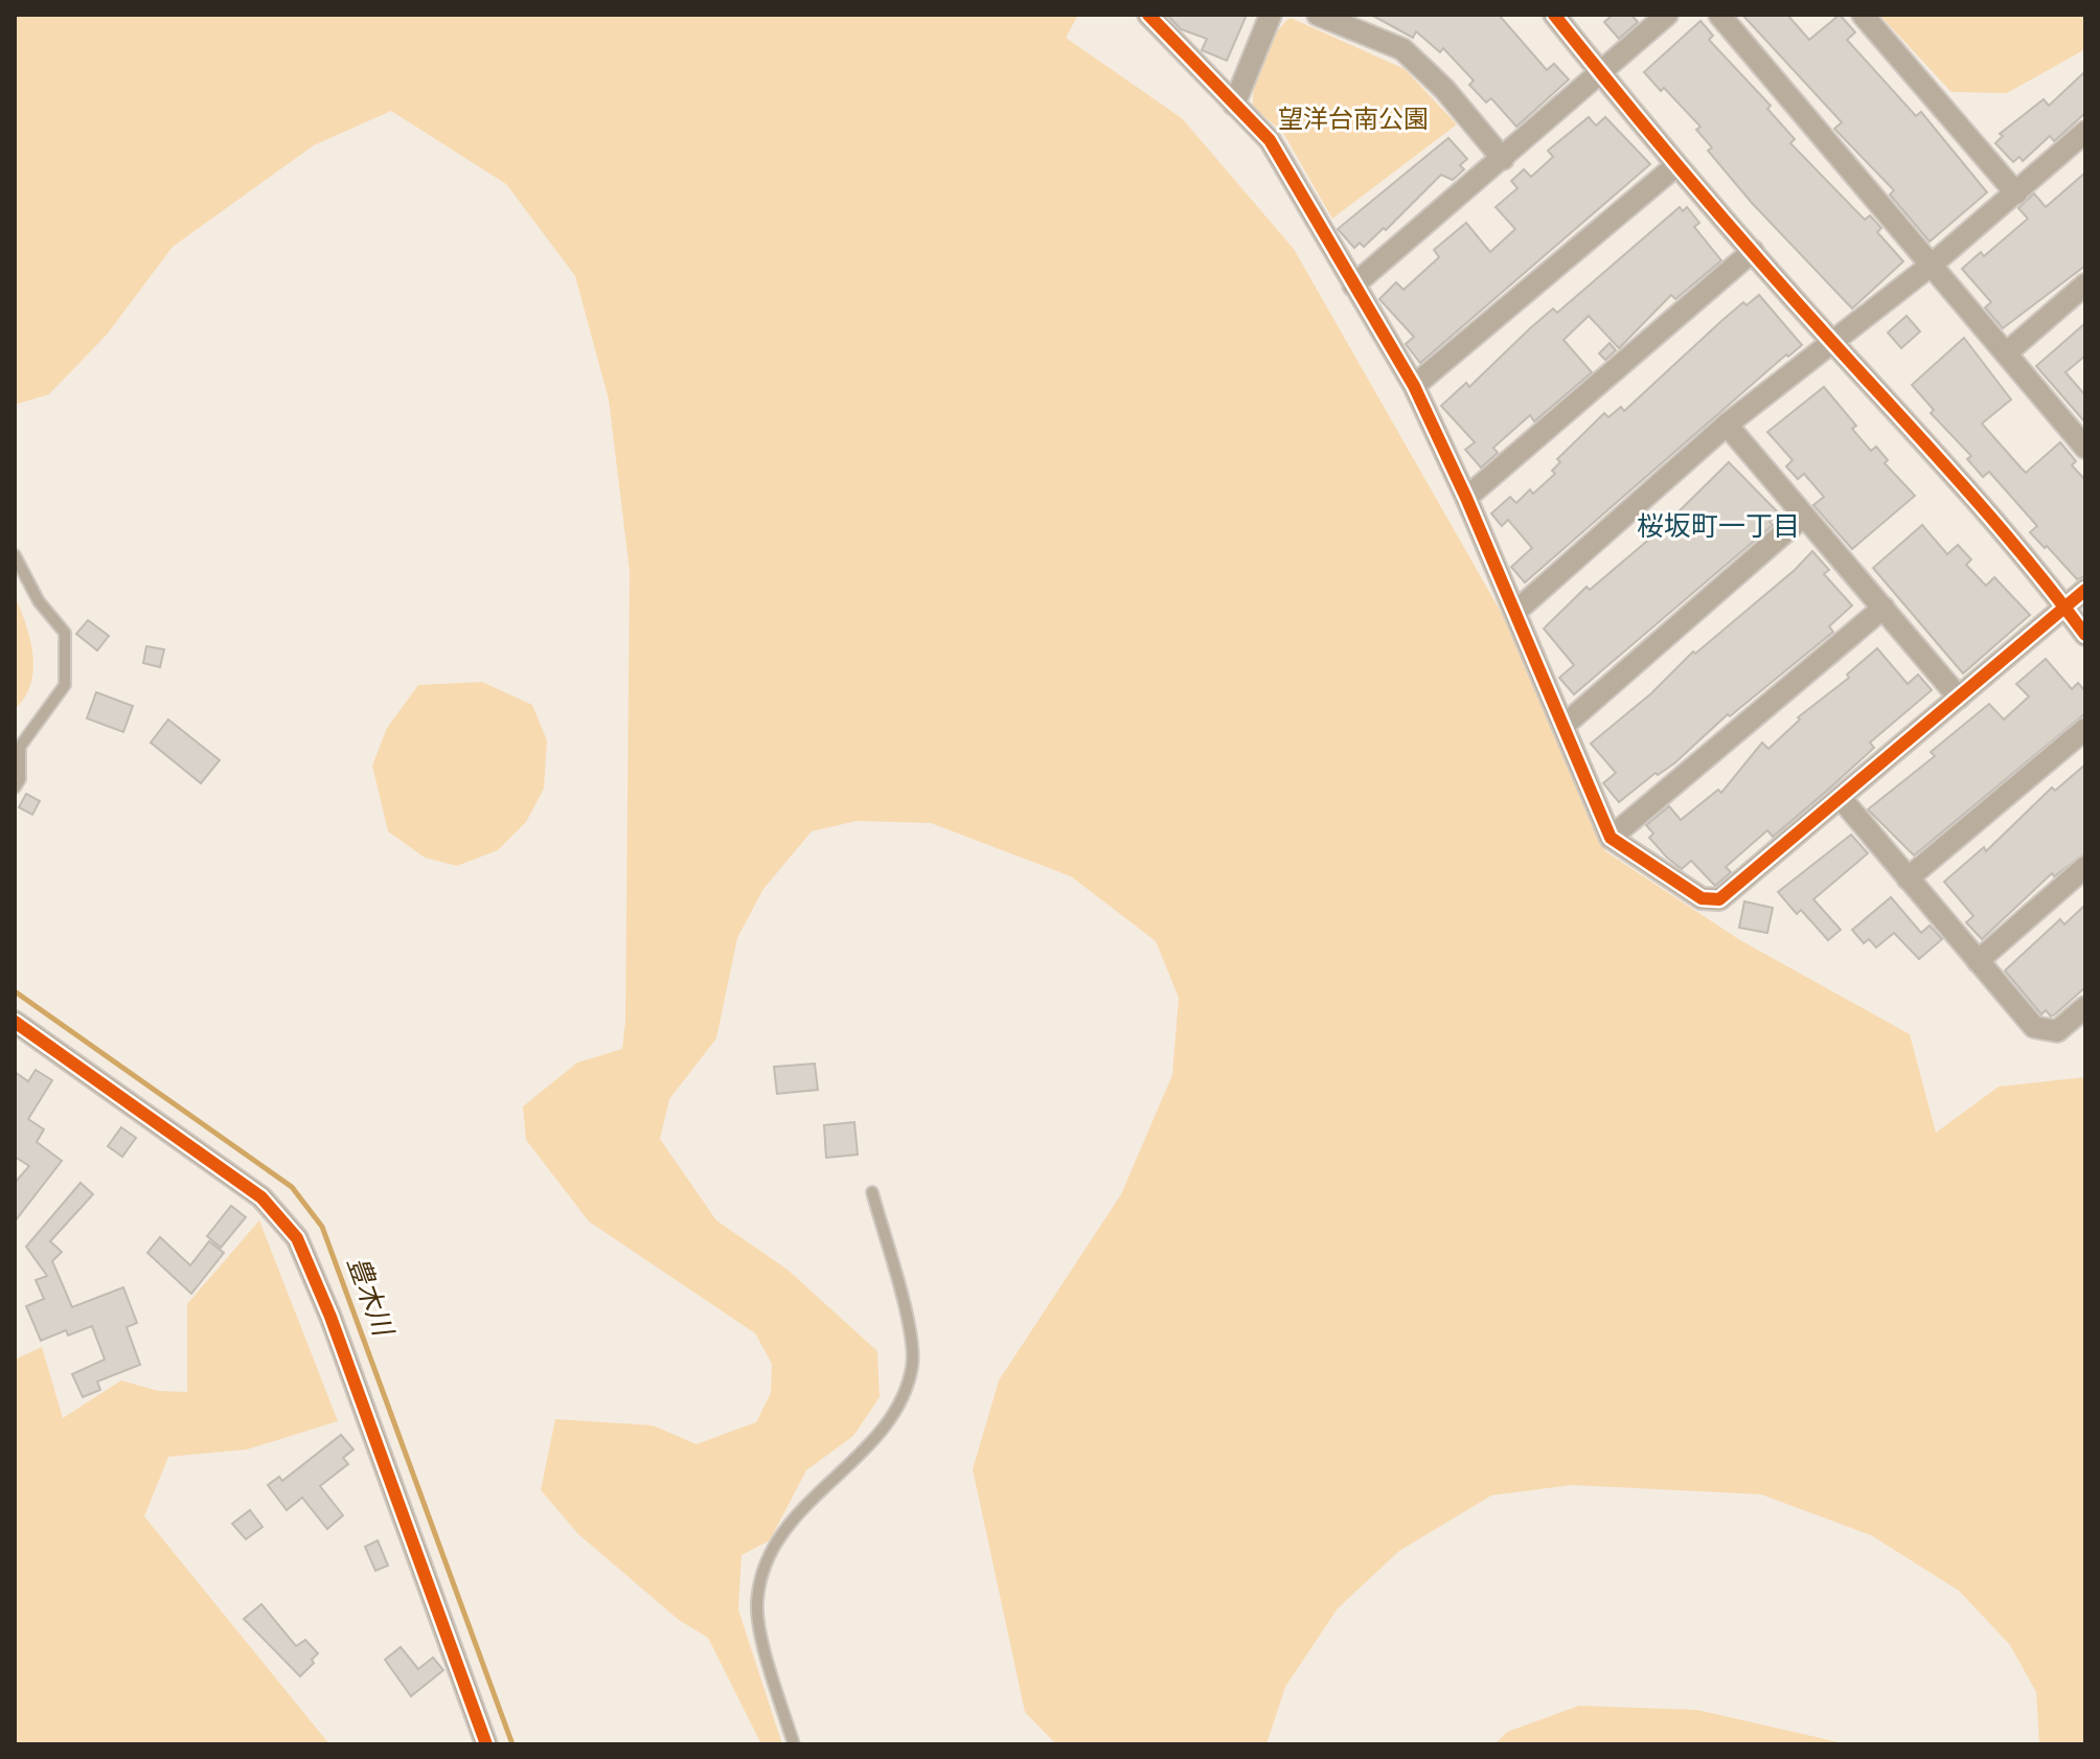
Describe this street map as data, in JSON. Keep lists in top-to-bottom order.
{
  "districts": ["桜坂町一丁目"],
  "water": ["豊木川"],
  "parks": ["望洋台南公園"]
}
